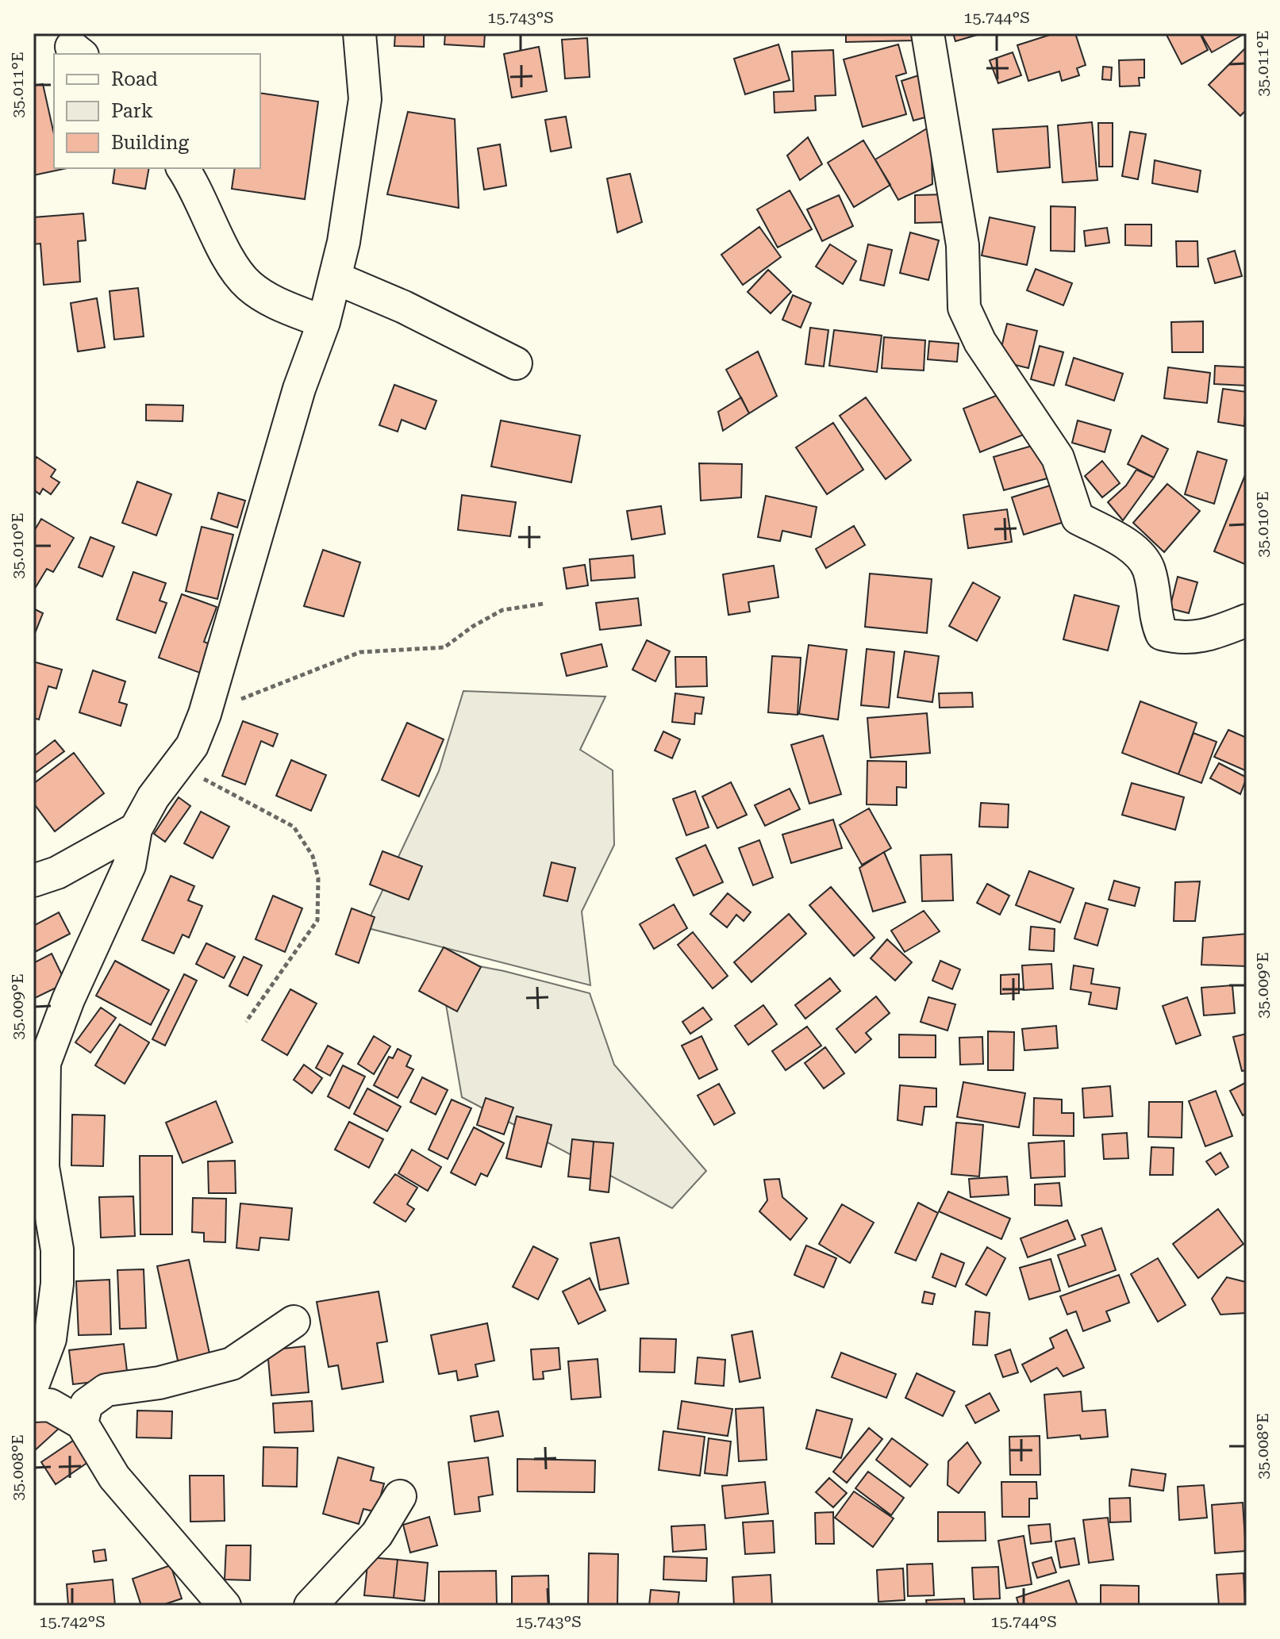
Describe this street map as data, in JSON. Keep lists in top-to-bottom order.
{
  "legend": ["Road", "Park", "Building"],
  "coordinates": [
    "15.743°S",
    "15.744°S",
    "35.011°E",
    "35.010°E",
    "35.009°E",
    "35.008°E",
    "15.742°S"
  ]
}
